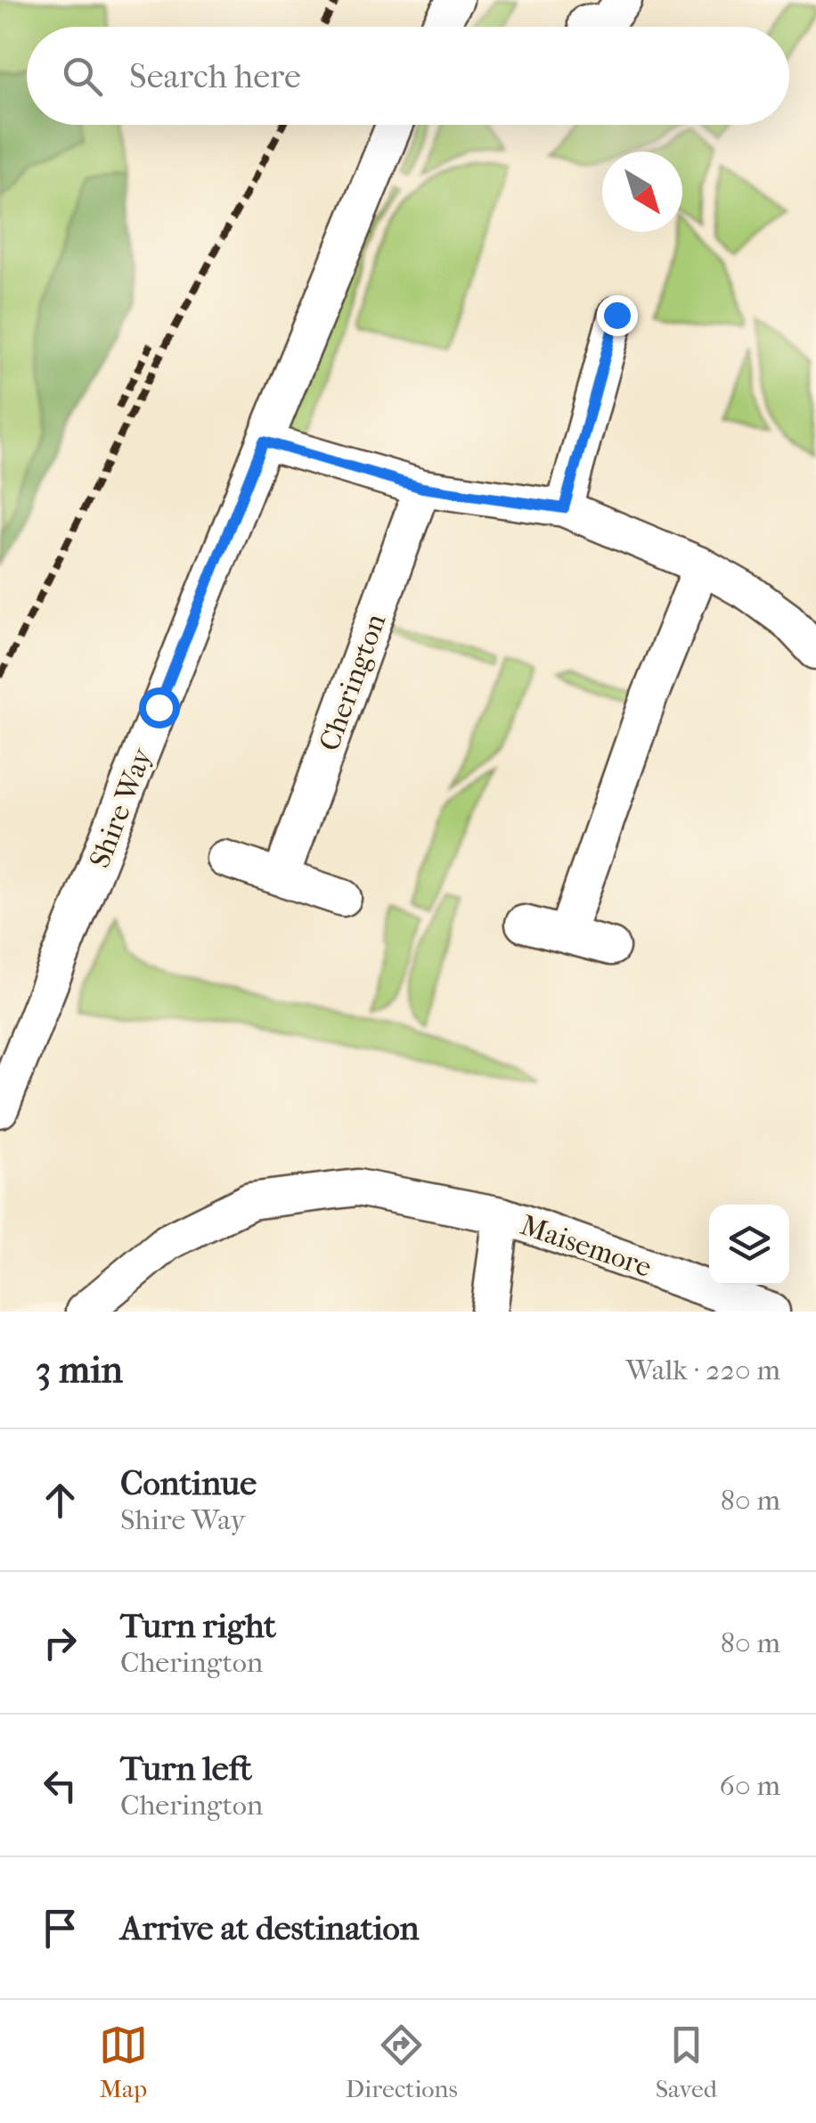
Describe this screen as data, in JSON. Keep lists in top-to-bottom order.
{
  "streets": {
    "street": ["Cherington", "Shire Way", "Maisemore"]
  },
  "north": "bottom right",
  "page": {
    "search": "Search here",
    "heading": ["3 min", "Walk · 220 m"],
    "list": [
      ["Continue", "Shire Way", "80 m"],
      ["Turn right", "Cherington", "80 m"],
      ["Turn left", "Cherington", "60 m"],
      "Arrive at destination"
    ],
    "nav": ["Map", "Directions", "Saved"]
  }
}
